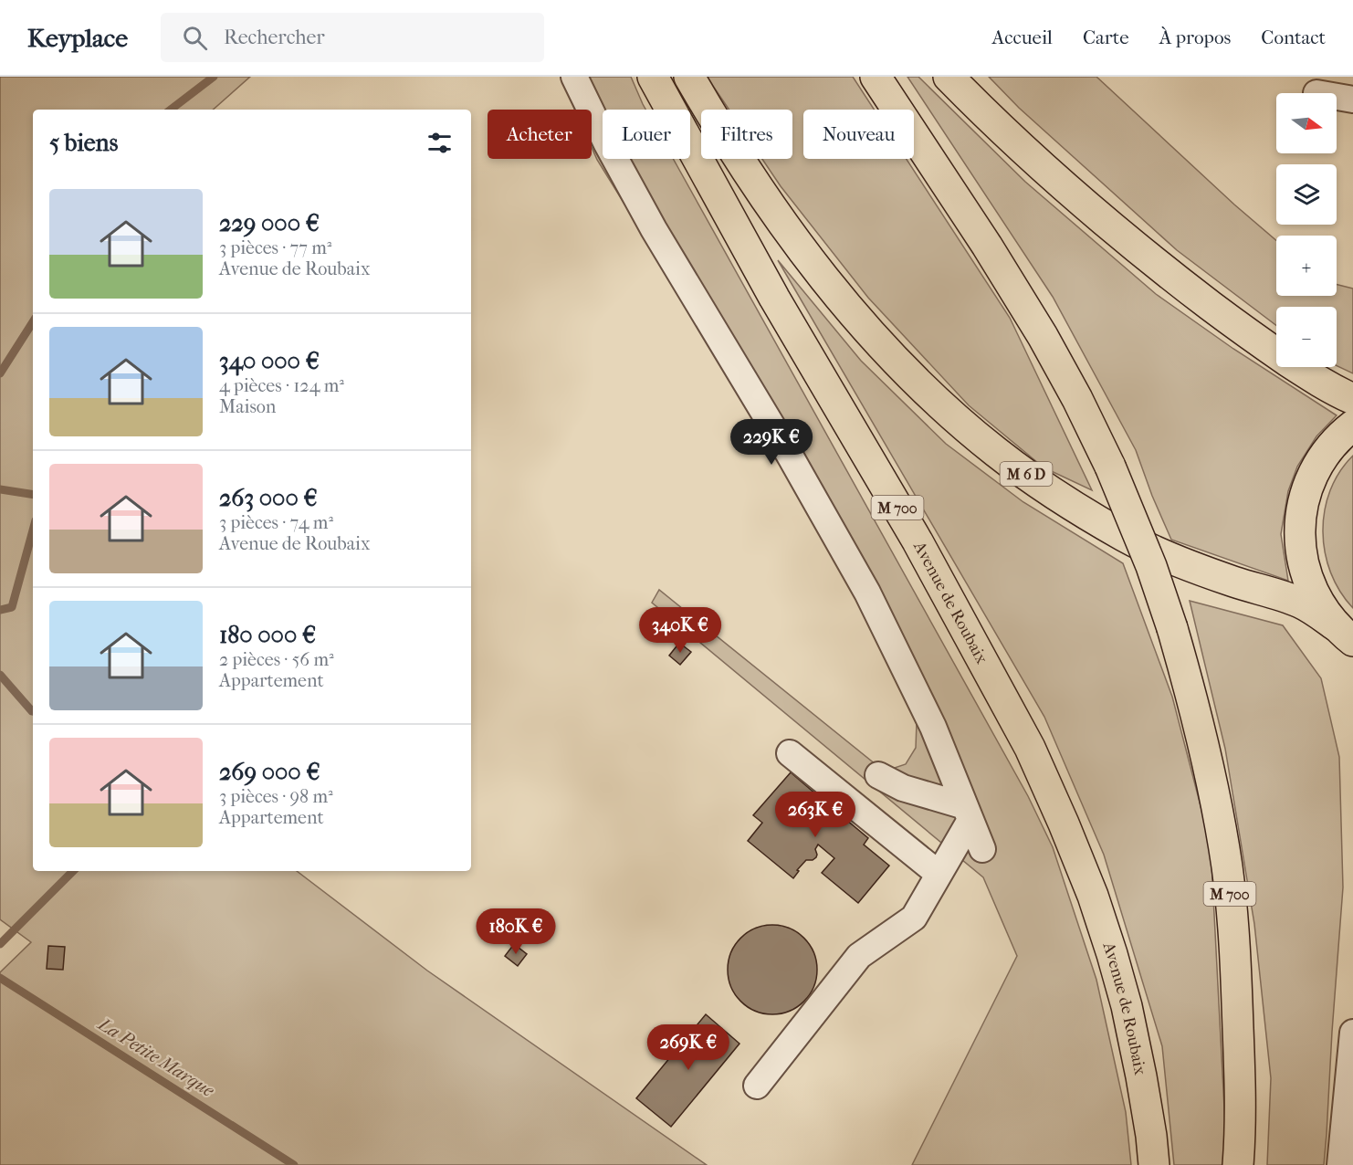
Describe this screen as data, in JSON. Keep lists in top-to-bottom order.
{
  "streets": {
    "highway": ["M 6 D", "M 700", "Avenue de Roubaix"]
  },
  "water": ["La Petite Marque"],
  "north": "right",
  "page": {
    "header": "Keyplace",
    "search": "Rechercher",
    "nav": [
      "Accueil",
      "Carte",
      "À propos",
      "Contact"
    ],
    "map_buttons": ["+", "−"],
    "chip": [
      "Acheter",
      "Louer",
      "Filtres",
      "Nouveau"
    ],
    "heading": "5 biens",
    "list": [
      {
        "name": "229 000 €",
        "note": "3 pièces · 77 m² · Avenue de Roubaix"
      },
      {
        "name": "340 000 €",
        "note": "4 pièces · 124 m² · Maison"
      },
      {
        "name": "263 000 €",
        "note": "3 pièces · 74 m² · Avenue de Roubaix"
      },
      {
        "name": "180 000 €",
        "note": "2 pièces · 56 m² · Appartement"
      },
      {
        "name": "269 000 €",
        "note": "3 pièces · 98 m² · Appartement"
      }
    ],
    "price": [
      "229K €",
      "340K €",
      "263K €",
      "180K €",
      "269K €"
    ]
  }
}
